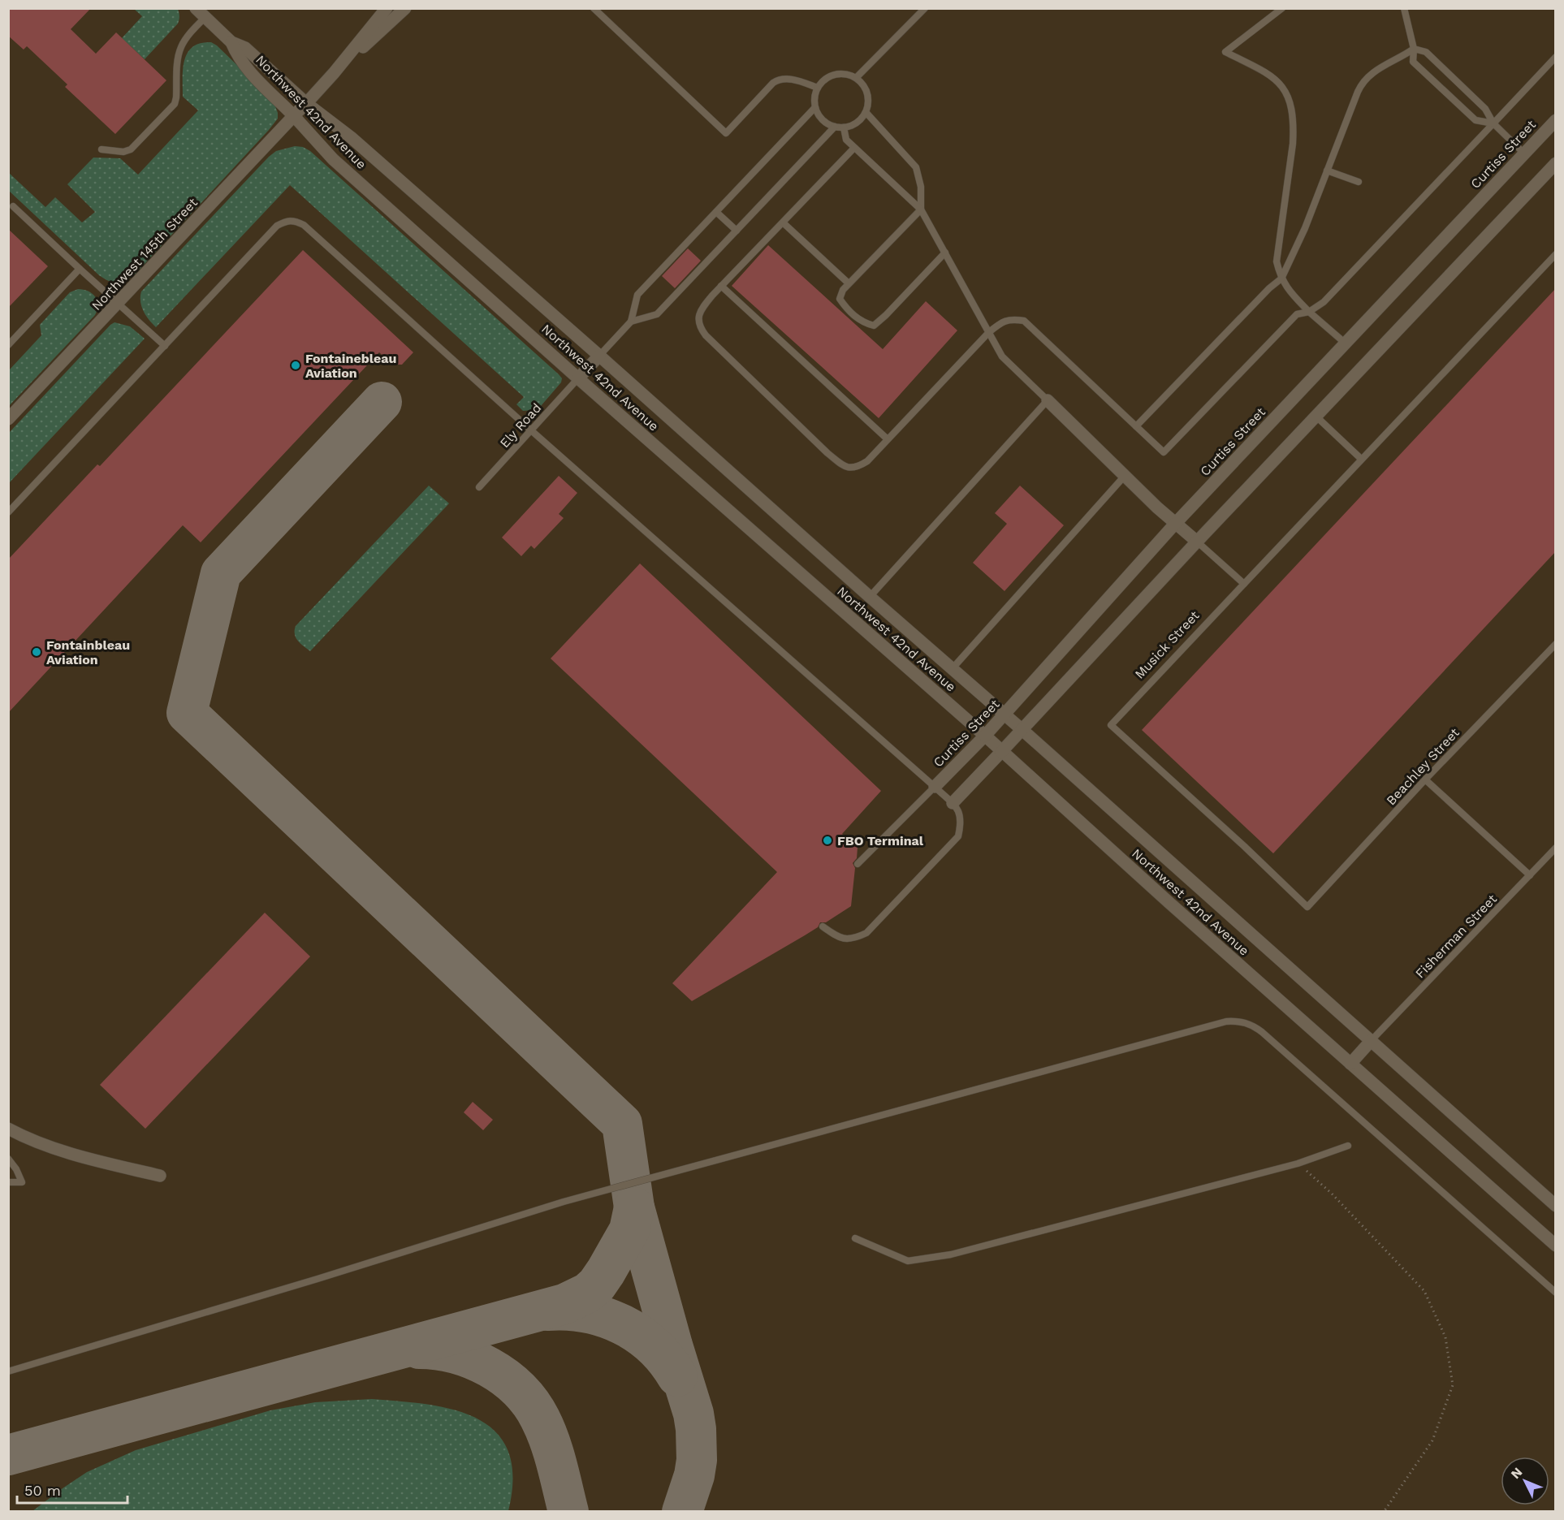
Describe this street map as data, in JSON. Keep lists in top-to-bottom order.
{
  "streets": {
    "street": ["Northwest 42nd Avenue", "Curtiss Street", "Northwest 145th Street"],
    "lane": [
      "Ely Road",
      "Musick Street",
      "Beachley Street",
      "Fisherman Street"
    ]
  },
  "crossings": [
    ["Northwest 42nd Avenue", "Curtiss Street"],
    ["Northwest 42nd Avenue", "Northwest 145th Street"],
    ["Northwest 42nd Avenue", "Ely Road"],
    ["Northwest 42nd Avenue", "Fisherman Street"],
    ["Musick Street", "Beachley Street"]
  ],
  "places": ["Fontainebleau Aviation", "Fontainbleau Aviation", "FBO Terminal"],
  "scale_bar": "50 m",
  "north": "top left"
}
